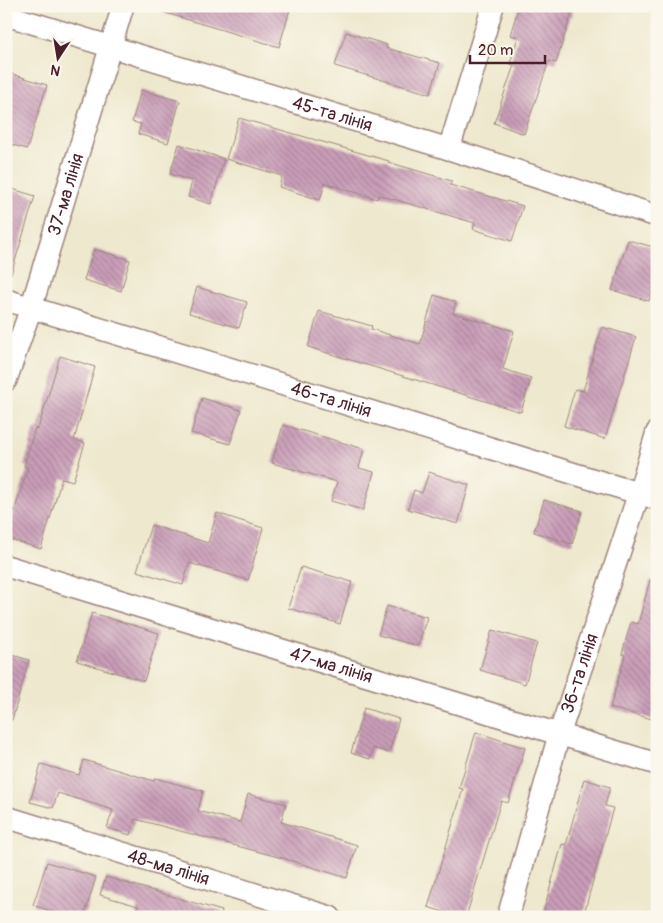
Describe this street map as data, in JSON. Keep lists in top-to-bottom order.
{
  "streets": {
    "street": [
      "45-та лінія",
      "37-ма лінія",
      "46-та лінія",
      "47-ма лінія",
      "36-та лінія",
      "48-ма лінія"
    ]
  },
  "crossings": [
    ["45-та лінія", "37-ма лінія"],
    ["37-ма лінія", "46-та лінія"],
    ["46-та лінія", "36-та лінія"],
    ["47-ма лінія", "36-та лінія"]
  ],
  "scale_bar": "20 m",
  "north": "bottom"
}
